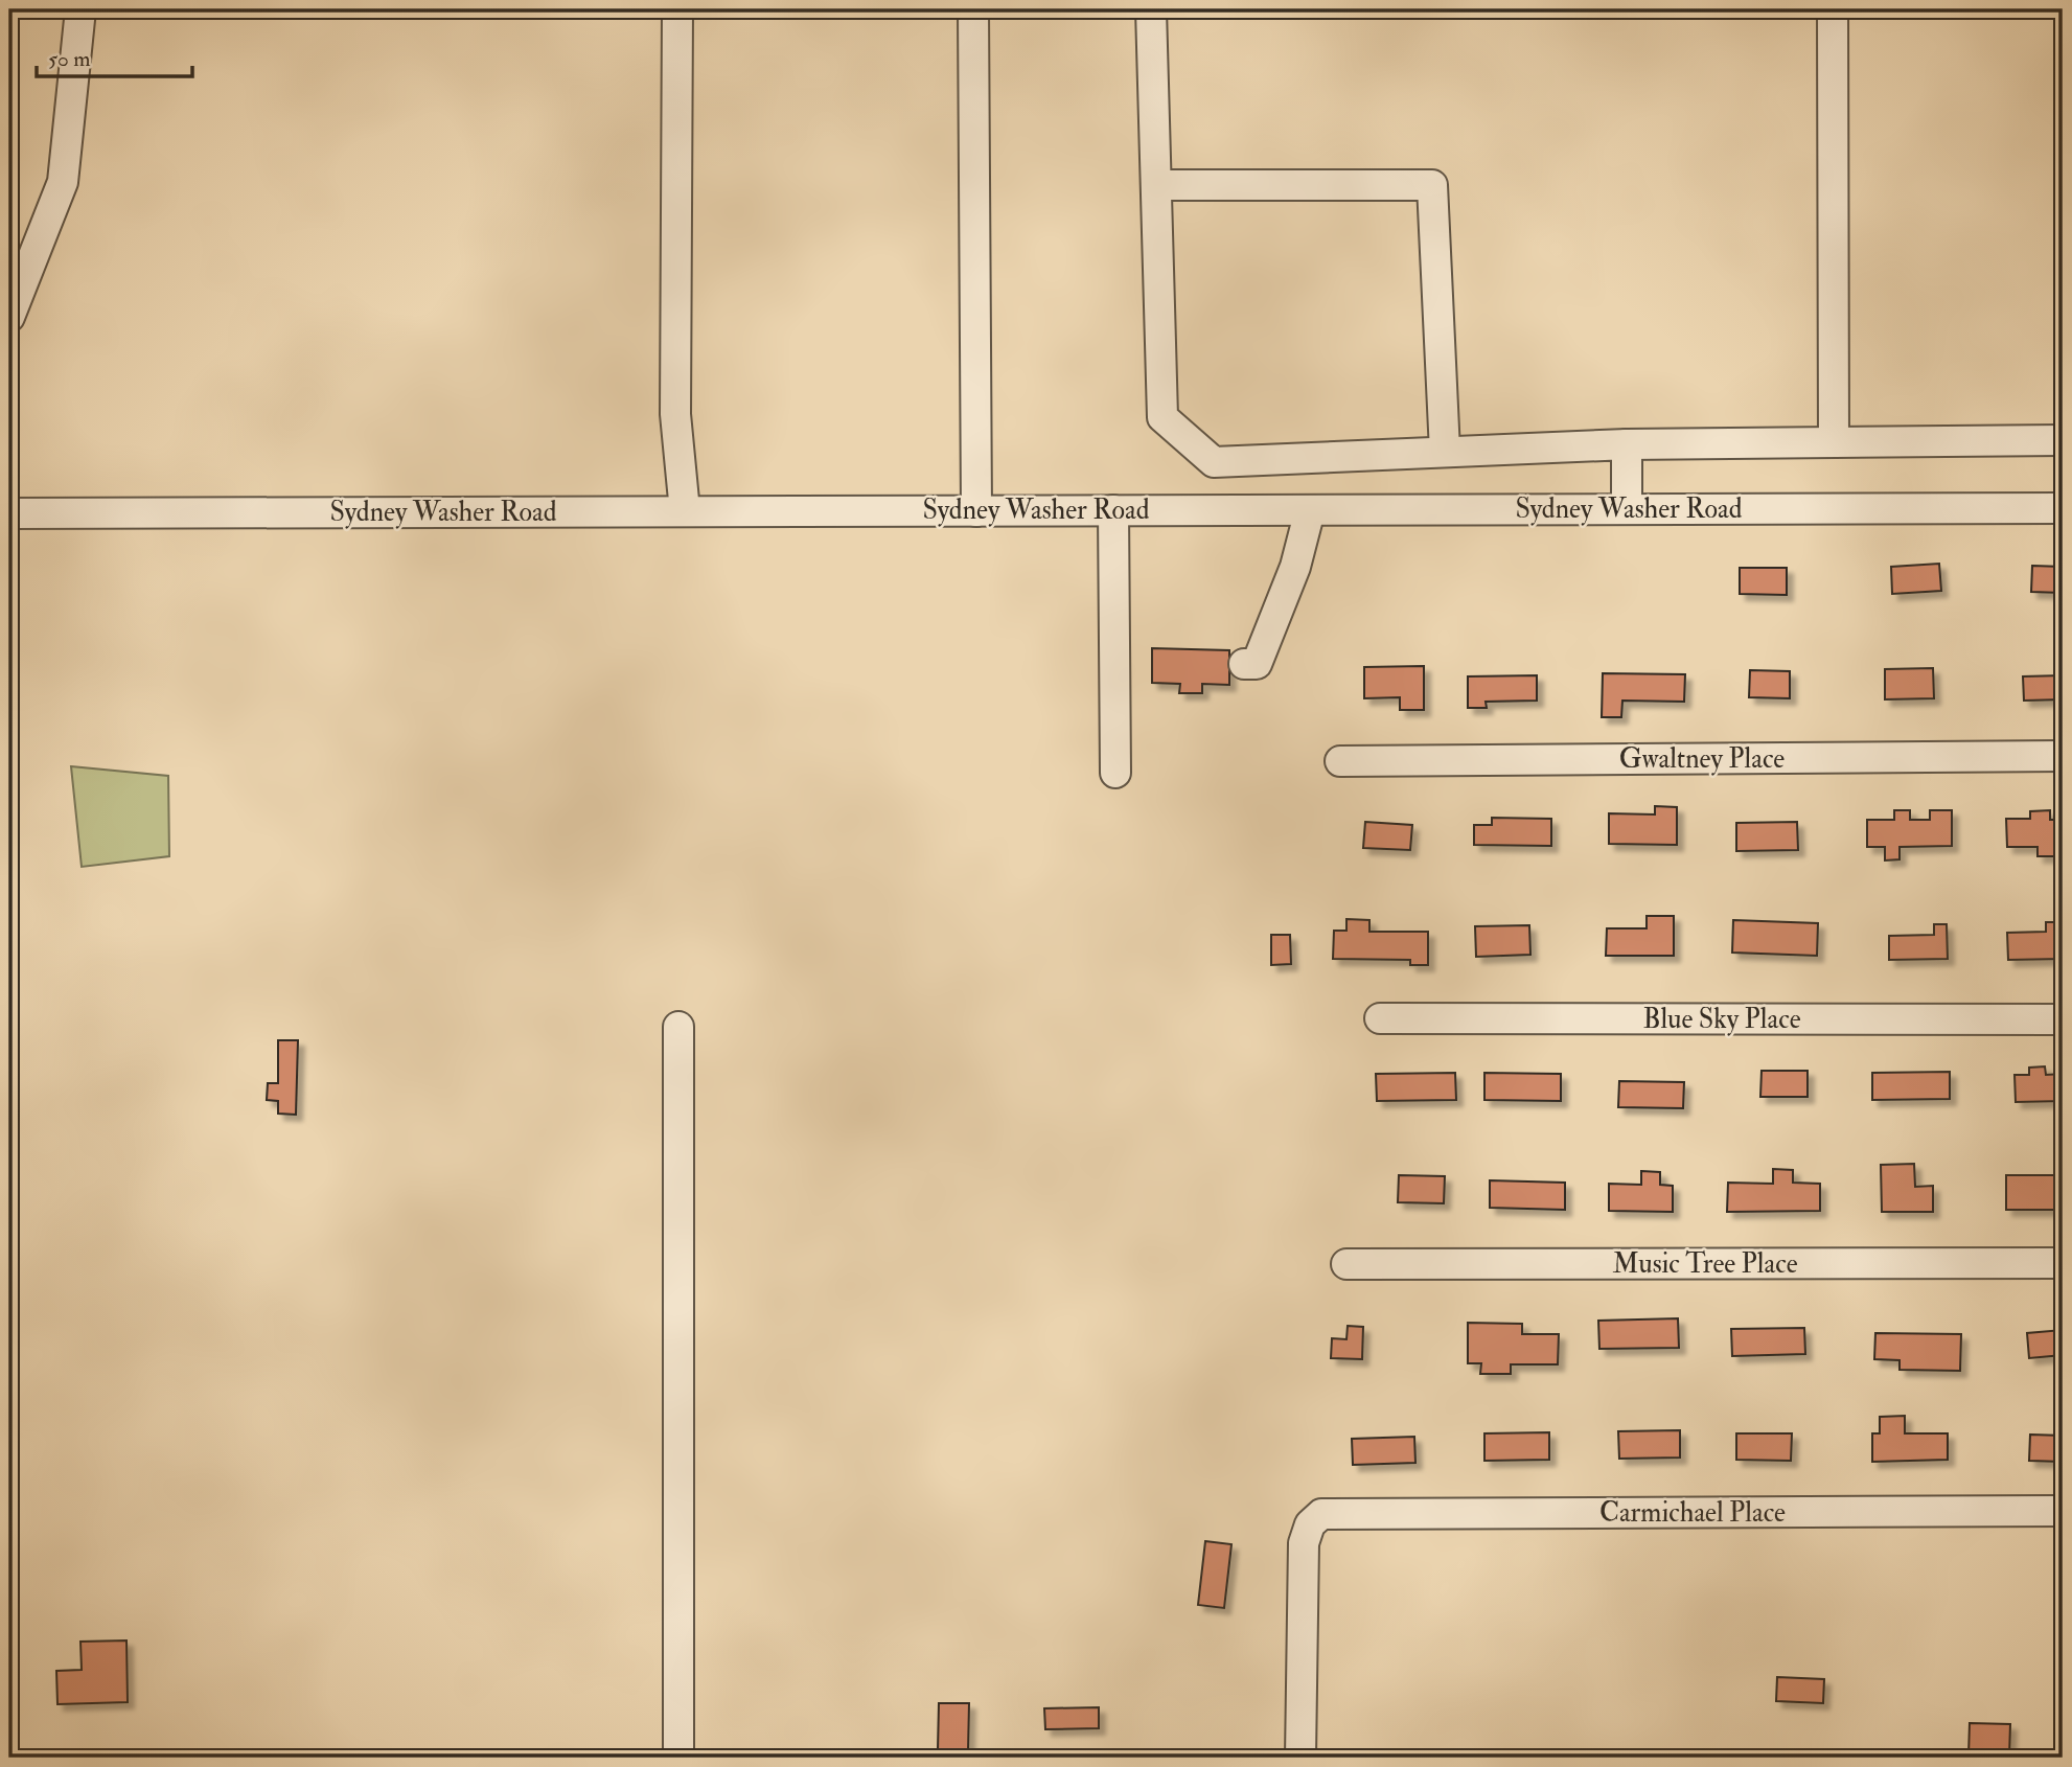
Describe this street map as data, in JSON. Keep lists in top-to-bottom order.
{
  "streets": {
    "street": [
      "Sydney Washer Road",
      "Gwaltney Place",
      "Blue Sky Place",
      "Music Tree Place",
      "Carmichael Place"
    ]
  },
  "scale_bar": "50 m"
}
